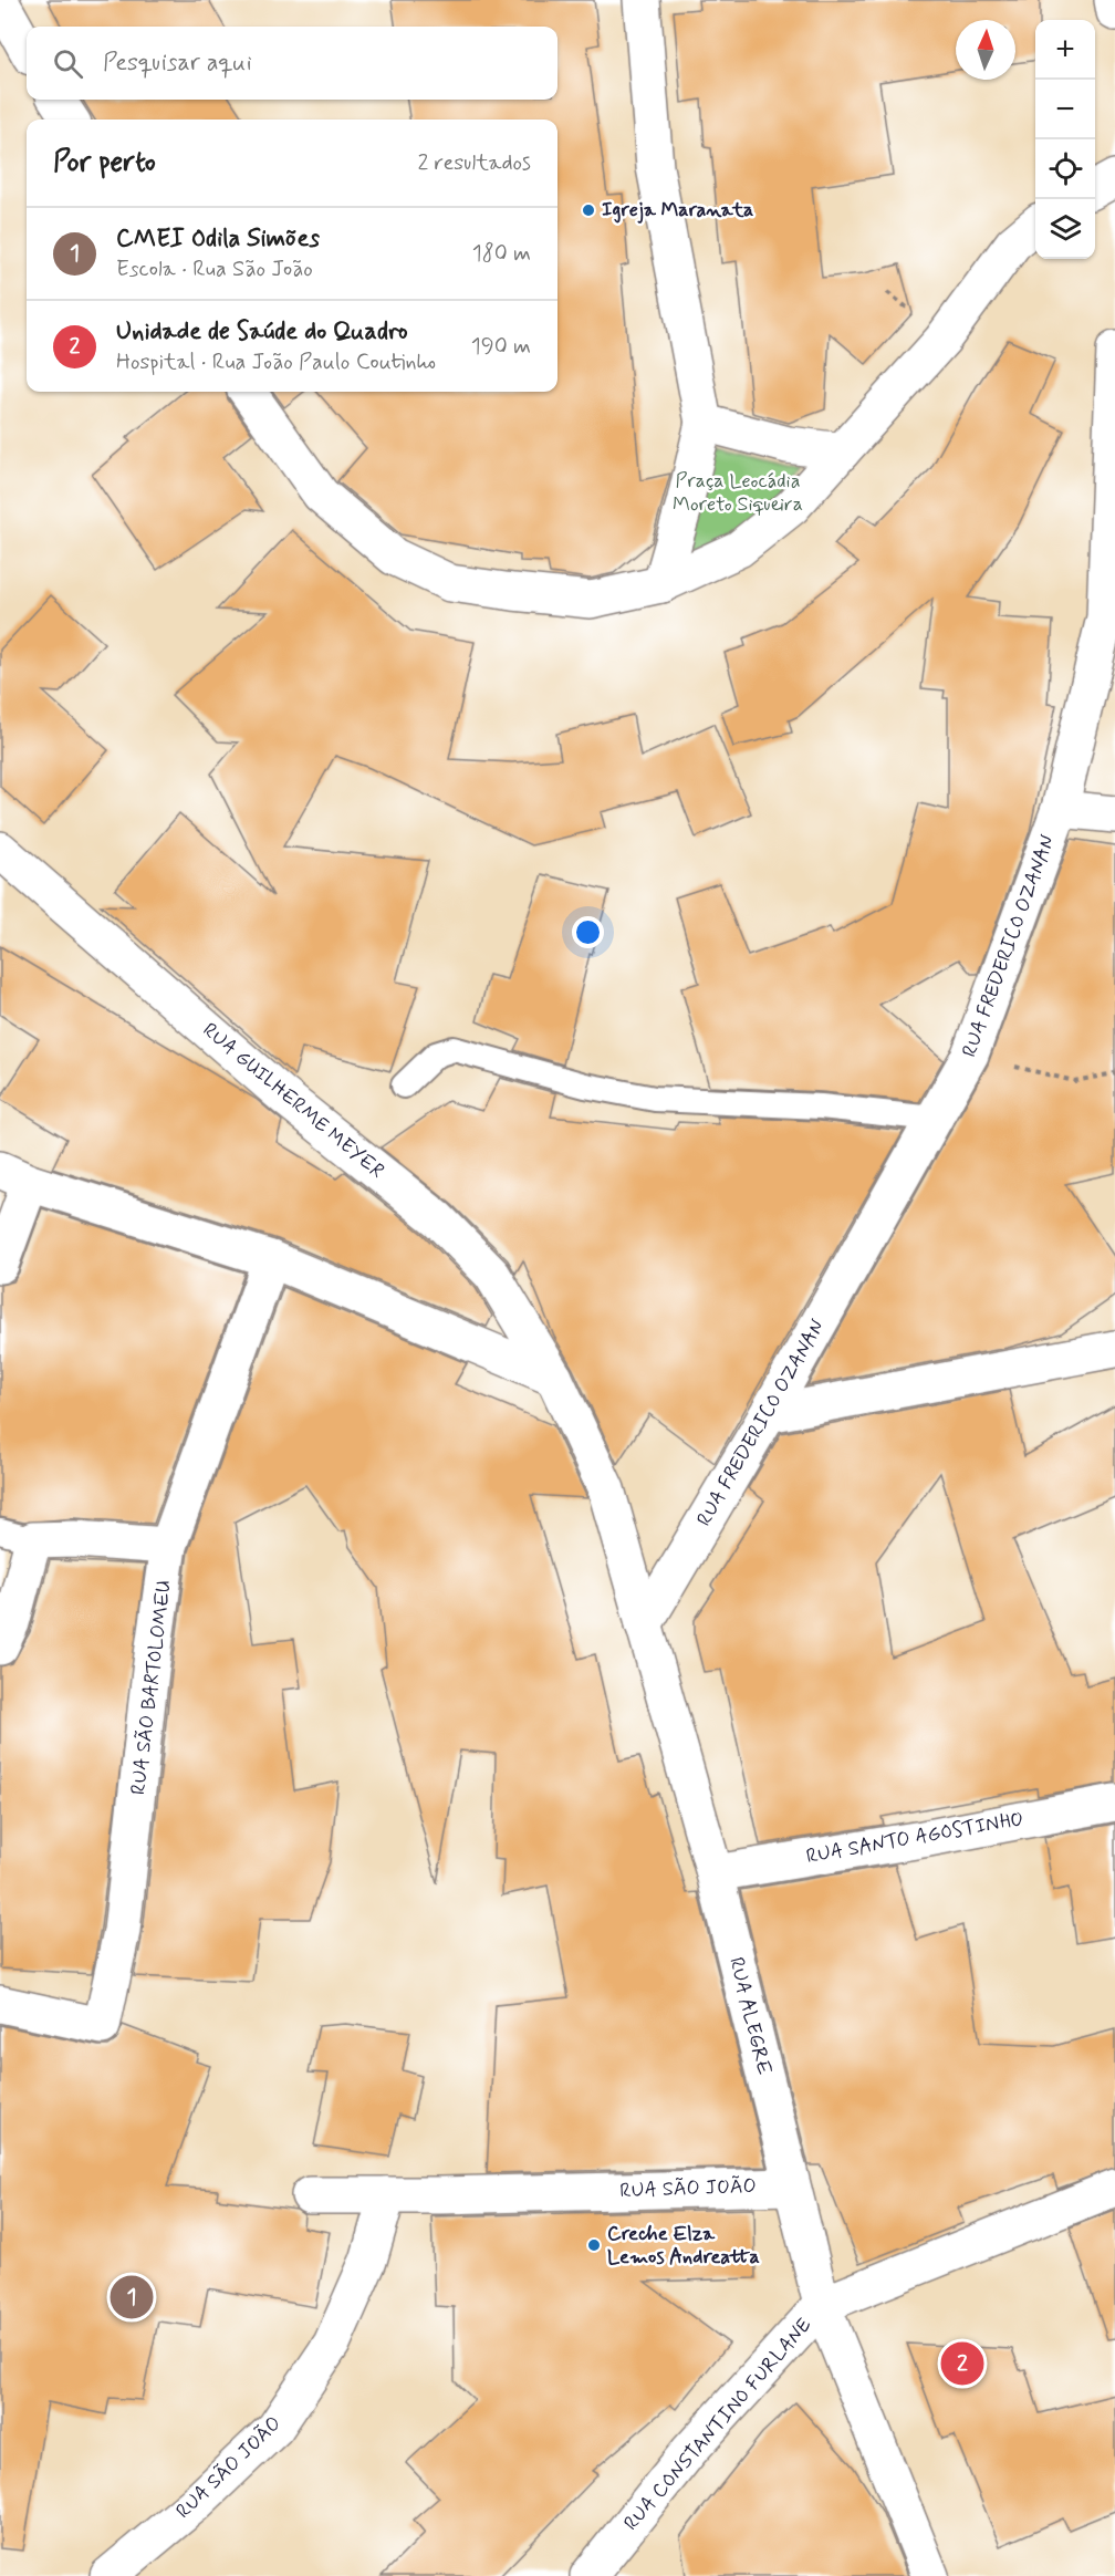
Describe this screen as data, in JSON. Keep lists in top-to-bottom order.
{
  "streets": {
    "street": [
      "RUA FREDERICO OZANAN",
      "RUA GUILHERME MEYER",
      "RUA SÃO BARTOLOMEU",
      "RUA SANTO AGOSTINHO",
      "RUA ALEGRE",
      "RUA SÃO JOÃO",
      "RUA CONSTANTINO FURLANE"
    ]
  },
  "crossings": [
    ["RUA FREDERICO OZANAN", "RUA GUILHERME MEYER"],
    ["RUA FREDERICO OZANAN", "RUA ALEGRE"],
    ["RUA GUILHERME MEYER", "RUA ALEGRE"],
    ["RUA SANTO AGOSTINHO", "RUA ALEGRE"],
    ["RUA ALEGRE", "RUA SÃO JOÃO"],
    ["RUA ALEGRE", "RUA CONSTANTINO FURLANE"]
  ],
  "parks": ["Praça Leocádia Moreto Siqueira"],
  "places": ["Igreja Maranata", "Creche Elza Lemos Andreatta"],
  "north": "top",
  "page": {
    "map_buttons": ["+", "−"],
    "search": "Pesquisar aqui",
    "heading": ["Por perto", "2 resultados"],
    "list": [
      {
        "mark": "1",
        "name": "CMEI Odila Simões",
        "note": "Escola · Rua São João",
        "value": "180 m"
      },
      {
        "mark": "2",
        "name": "Unidade de Saúde do Quadro",
        "note": "Hospital · Rua João Paulo Coutinho",
        "value": "190 m"
      }
    ],
    "pins": ["1", "2"]
  }
}
